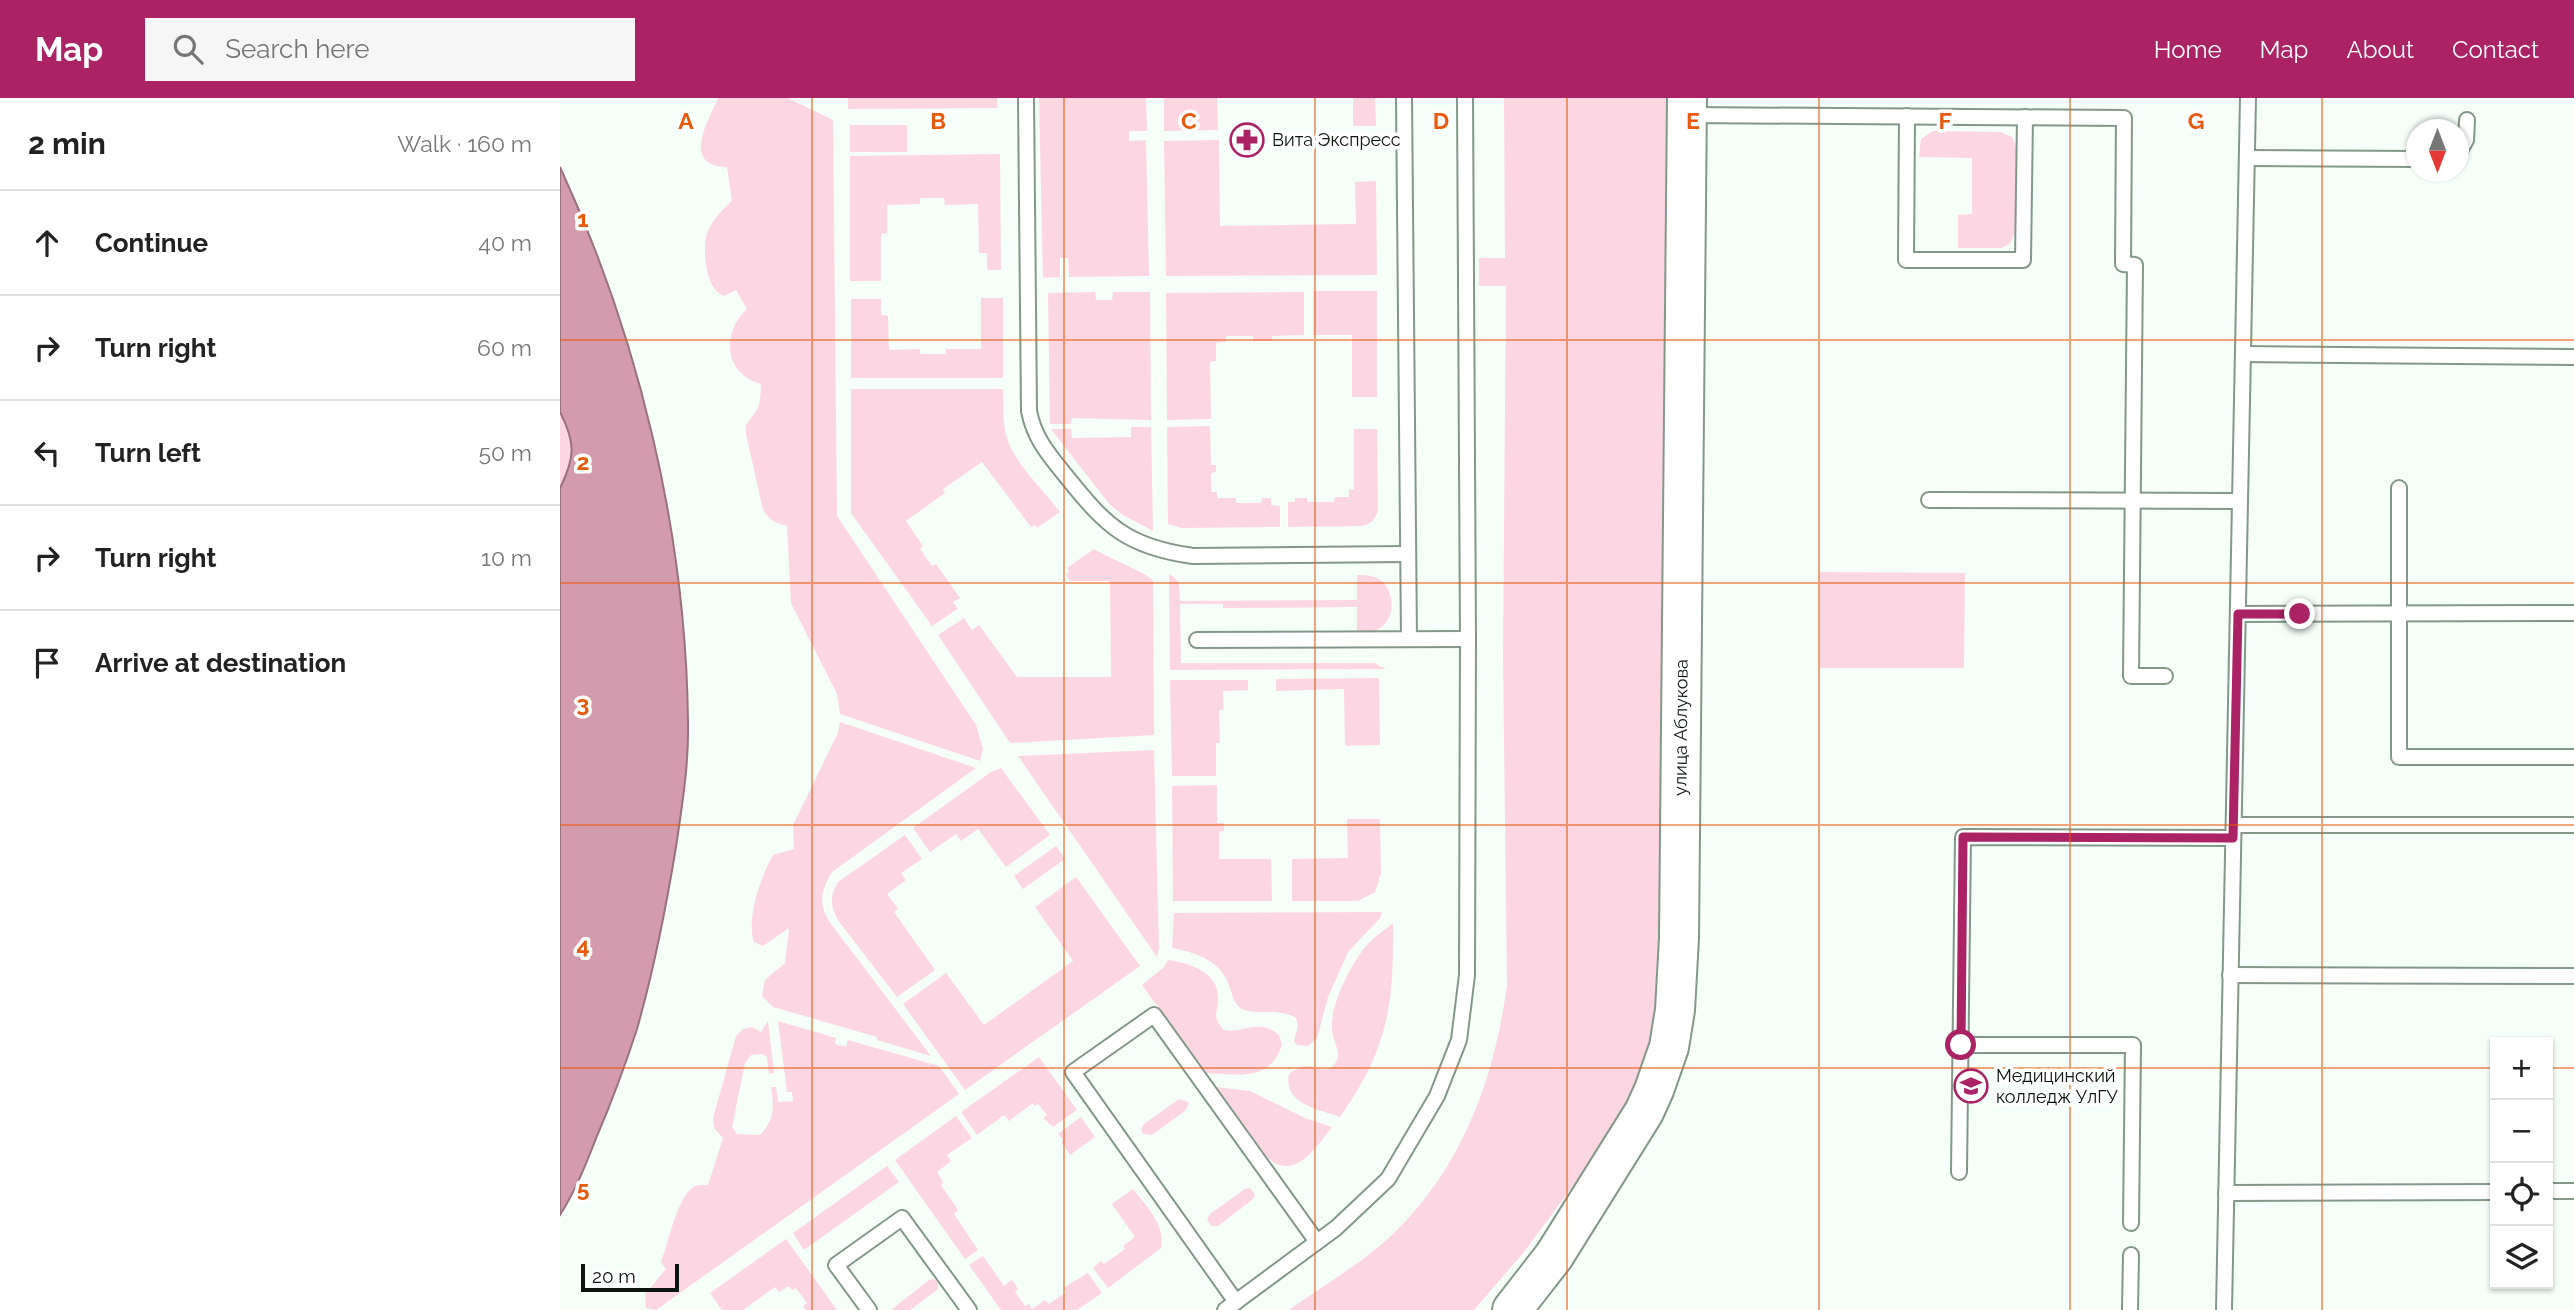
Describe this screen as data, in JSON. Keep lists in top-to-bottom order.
{
  "streets": {
    "street": ["улица Аблукова"]
  },
  "places": {
    "pharmacy": ["Вита Экспресс"],
    "school or university": ["Медицинский колледж УлГУ"]
  },
  "scale_bar": "20 m",
  "north": "bottom",
  "page": {
    "header": "Map",
    "search": "Search here",
    "nav": [
      "Home",
      "Map",
      "About",
      "Contact"
    ],
    "heading": ["2 min", "Walk · 160 m"],
    "list": [
      ["Continue", "40 m"],
      ["Turn right", "60 m"],
      ["Turn left", "50 m"],
      ["Turn right", "10 m"],
      "Arrive at destination"
    ],
    "map_buttons": ["+", "−"],
    "scale": "20 m"
  },
  "grid": {
    "columns": [
      "A",
      "B",
      "C",
      "D",
      "E",
      "F",
      "G"
    ],
    "rows": [
      "1",
      "2",
      "3",
      "4",
      "5"
    ]
  }
}
